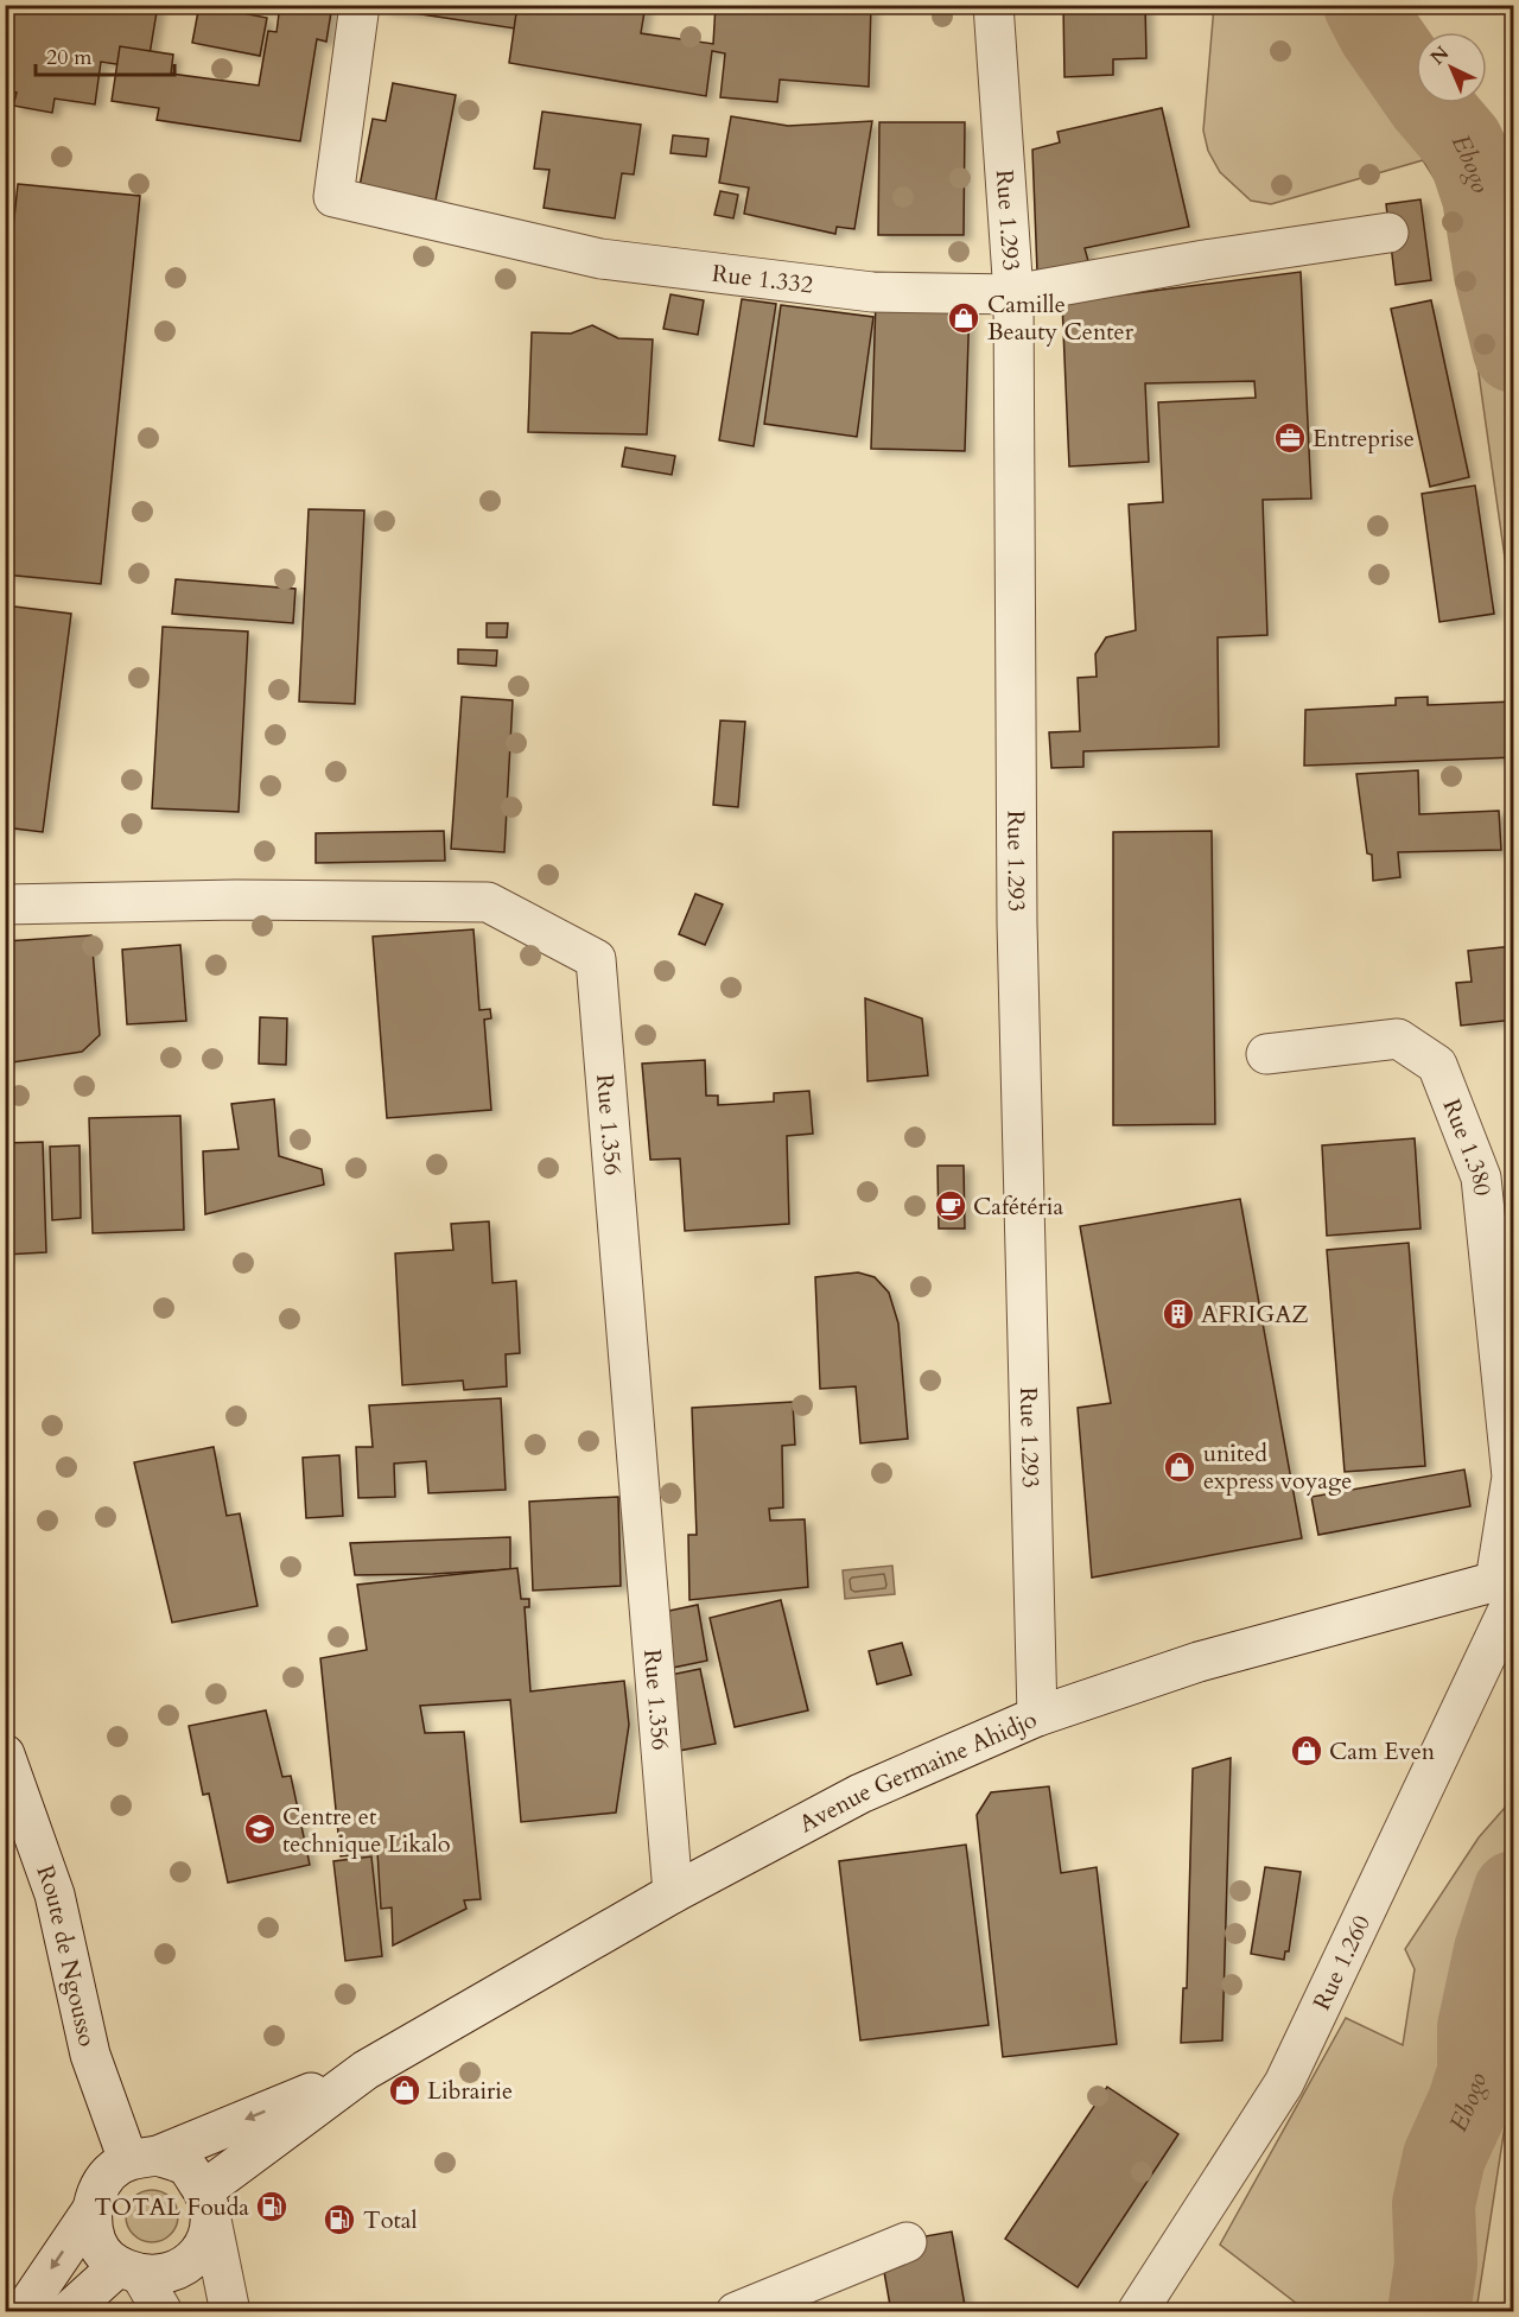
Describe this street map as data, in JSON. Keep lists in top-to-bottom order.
{
  "streets": {
    "street": [
      "Rue 1.293",
      "Rue 1.332",
      "Rue 1.356",
      "Rue 1.380",
      "Avenue Germaine Ahidjo",
      "Route de Ngousso",
      "Rue 1.260"
    ]
  },
  "crossings": [
    ["Rue 1.293", "Rue 1.332"],
    ["Rue 1.293", "Avenue Germaine Ahidjo"],
    ["Rue 1.356", "Avenue Germaine Ahidjo"],
    ["Rue 1.380", "Avenue Germaine Ahidjo"],
    ["Rue 1.380", "Rue 1.260"],
    ["Avenue Germaine Ahidjo", "Route de Ngousso"],
    ["Avenue Germaine Ahidjo", "Rue 1.260"]
  ],
  "water": ["Ebogo"],
  "places": {
    "shop": [
      "Camille Beauty Center",
      "united express voyage",
      "Cam Even",
      "Librairie"
    ],
    "office": ["Entreprise"],
    "cafe": ["Cafétéria"],
    "building": ["AFRIGAZ"],
    "school or university": ["Centre et technique Likalo"],
    "fuel station": ["TOTAL Fouda", "Total"]
  },
  "scale_bar": "20 m",
  "north": "top left"
}
